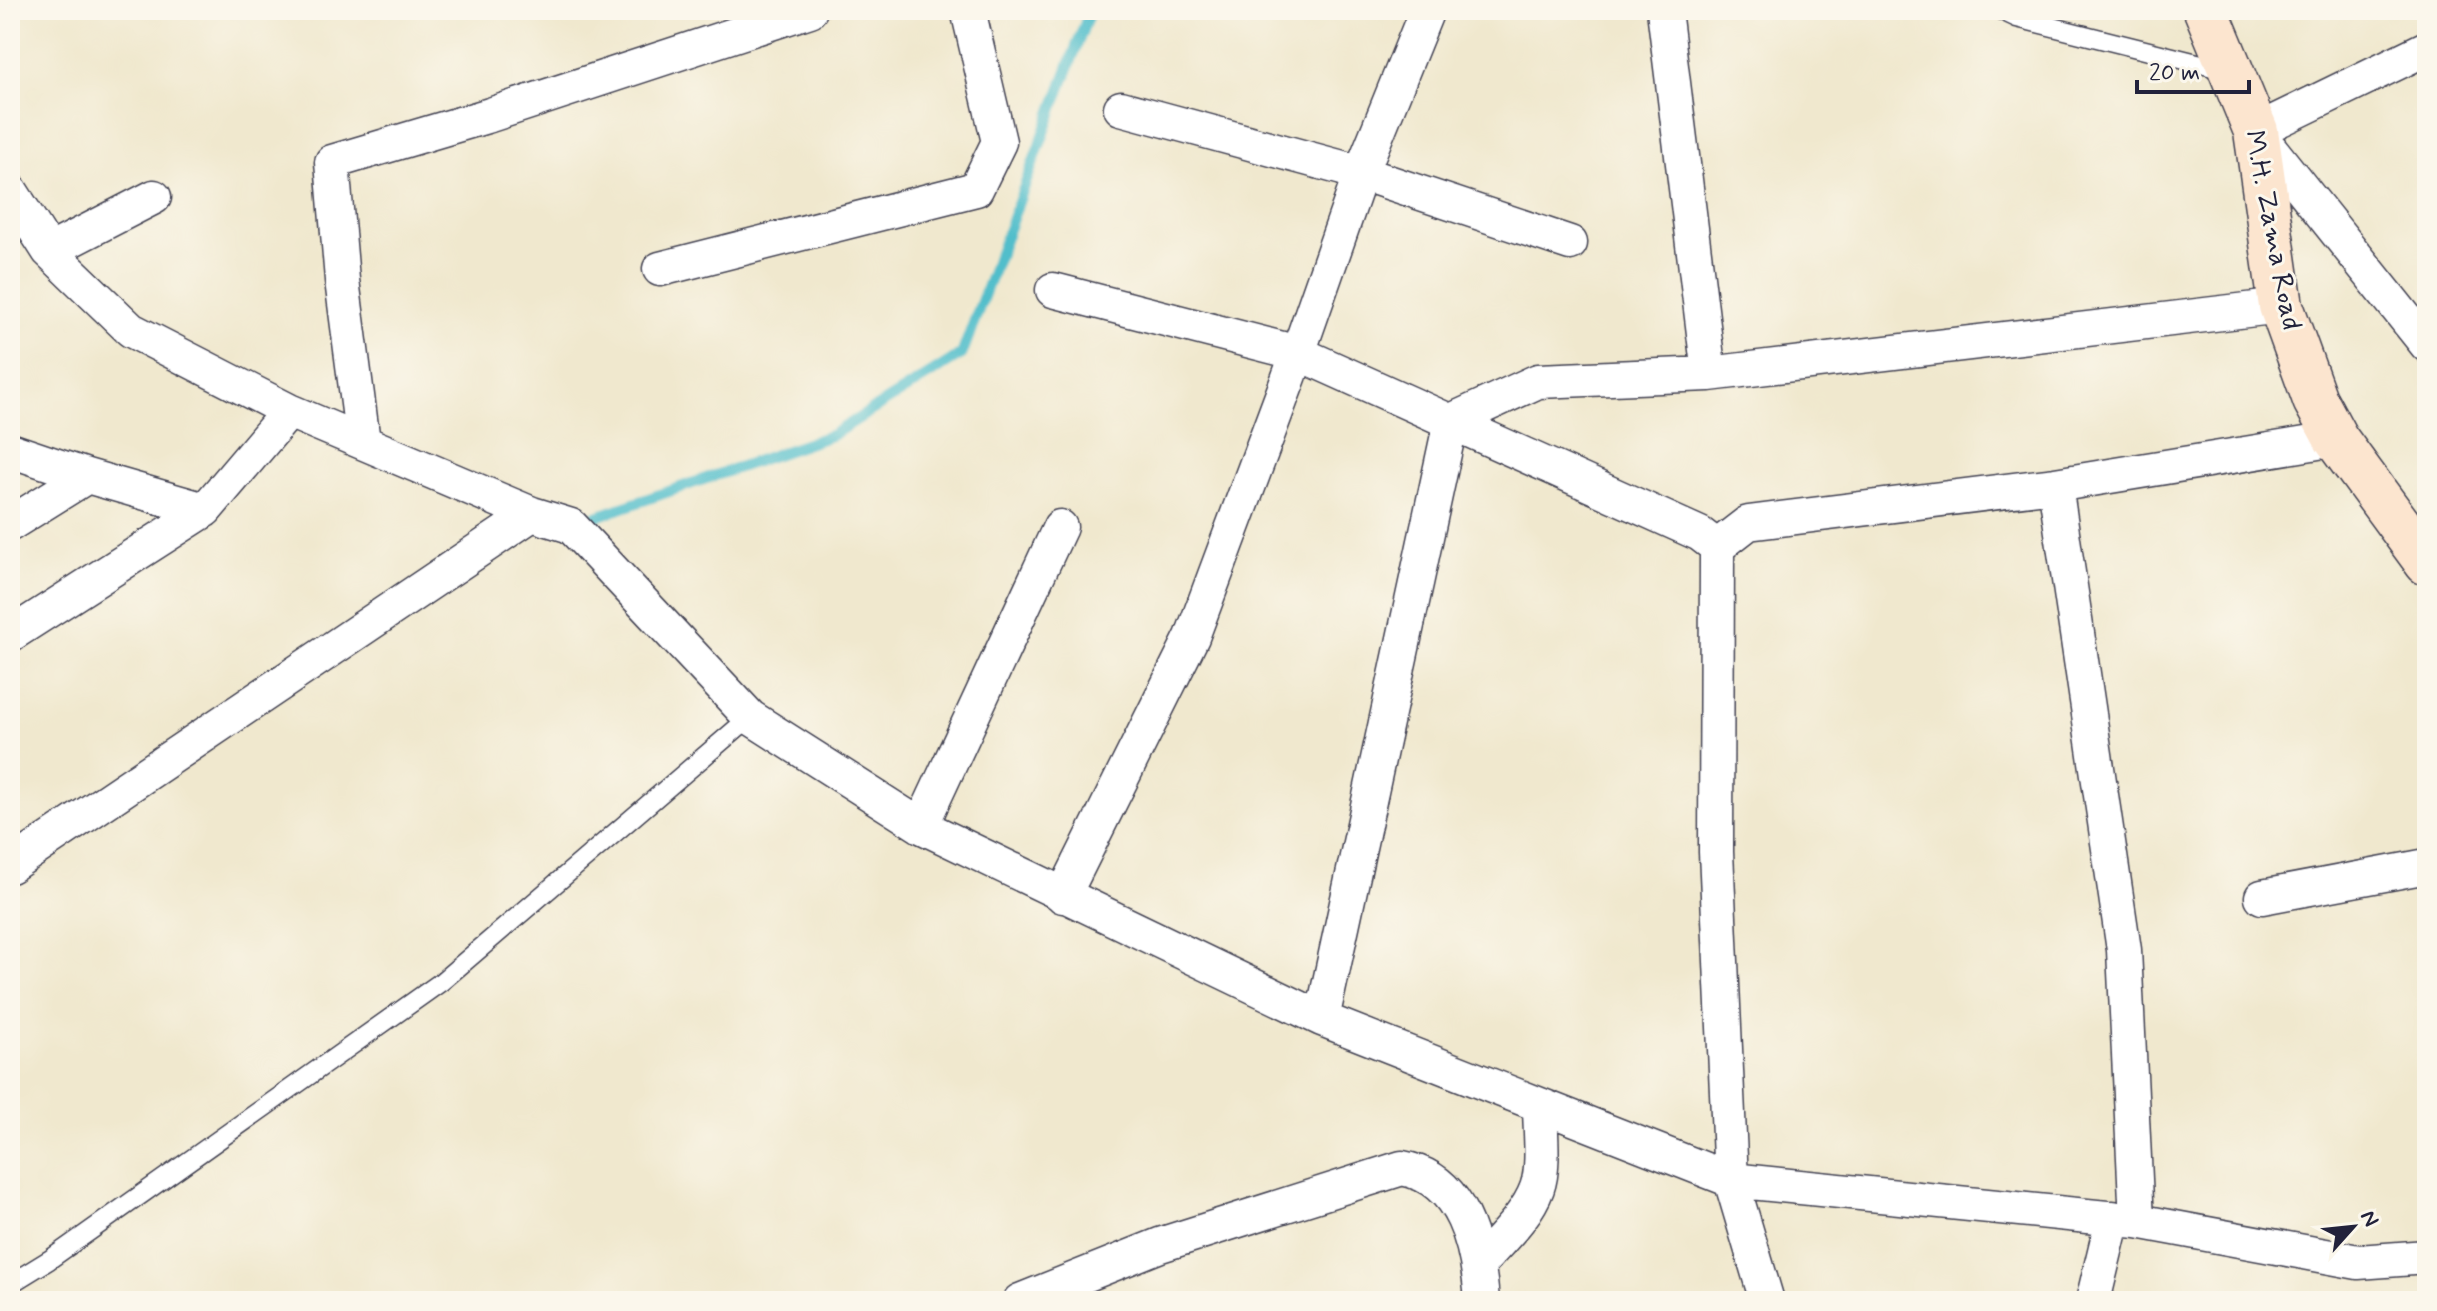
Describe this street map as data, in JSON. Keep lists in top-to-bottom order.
{
  "streets": {
    "main road": ["M.H. Zama Road"]
  },
  "scale_bar": "20 m",
  "north": "top right"
}
